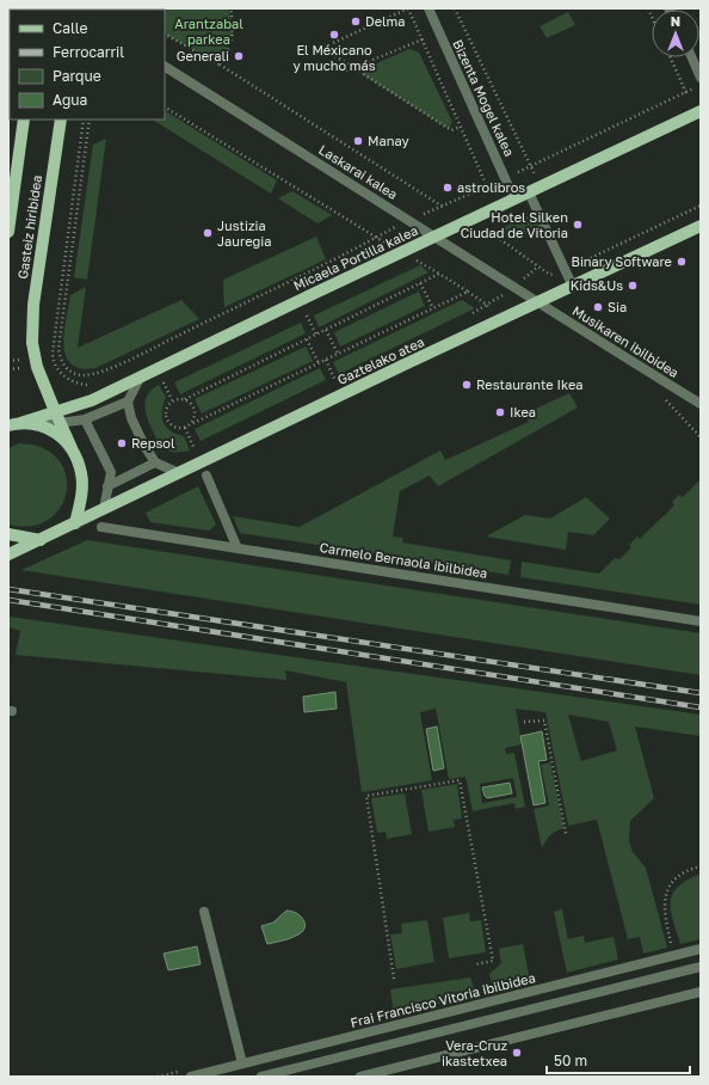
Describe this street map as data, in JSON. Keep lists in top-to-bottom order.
{
  "streets": {
    "main road": ["Gasteiz hiribidea", "Micaela Portilla kalea", "Gaztelako atea"],
    "street": [
      "Bizenta Mogel kalea",
      "Laskarai kalea",
      "Musikaren ibilbidea",
      "Carmelo Bernaola ibilbidea",
      "Frai Francisco Vitoria ibilbidea"
    ]
  },
  "crossings": [
    ["Bizenta Mogel kalea", "Micaela Portilla kalea"],
    ["Laskarai kalea", "Micaela Portilla kalea"],
    ["Laskarai kalea", "Musikaren ibilbidea"],
    ["Laskarai kalea", "Gaztelako atea"],
    ["Gasteiz hiribidea", "Micaela Portilla kalea"],
    ["Musikaren ibilbidea", "Gaztelako atea"]
  ],
  "parks": ["Arantzabal parkea"],
  "places": [
    "Delma",
    "El Méxicano y mucho más",
    "Generali",
    "Manay",
    "astrolibros",
    "Hotel Silken Ciudad de Vitoria",
    "Justizia Jauregia",
    "Binary Software",
    "Kids&Us",
    "Sia",
    "Restaurante Ikea",
    "Ikea",
    "Repsol",
    "Vera-Cruz ikastetxea"
  ],
  "legend": [
    "Calle",
    "Ferrocarril",
    "Parque",
    "Agua"
  ],
  "scale_bar": "50 m",
  "north": "top"
}
